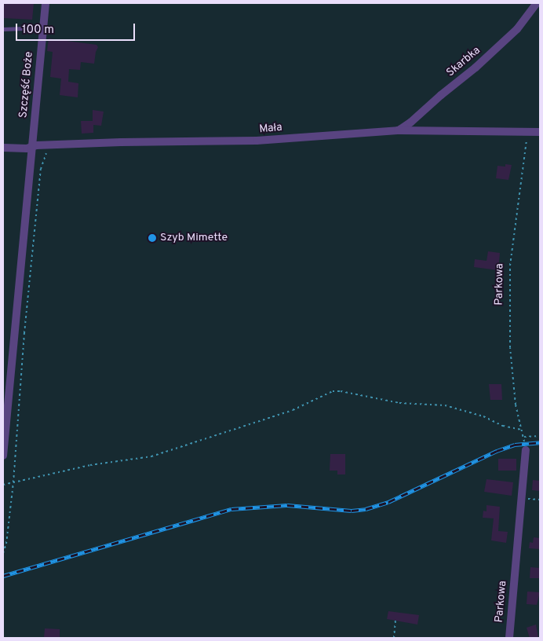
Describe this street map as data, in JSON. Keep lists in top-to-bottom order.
{
  "streets": {
    "street": [
      "Skarbka",
      "Szczęść Boże",
      "Mała",
      "Parkowa"
    ]
  },
  "crossings": [
    ["Skarbka", "Mała"],
    ["Szczęść Boże", "Mała"],
    ["Mała", "Parkowa"]
  ],
  "places": ["Szyb Mimette"],
  "scale_bar": "100 m"
}
